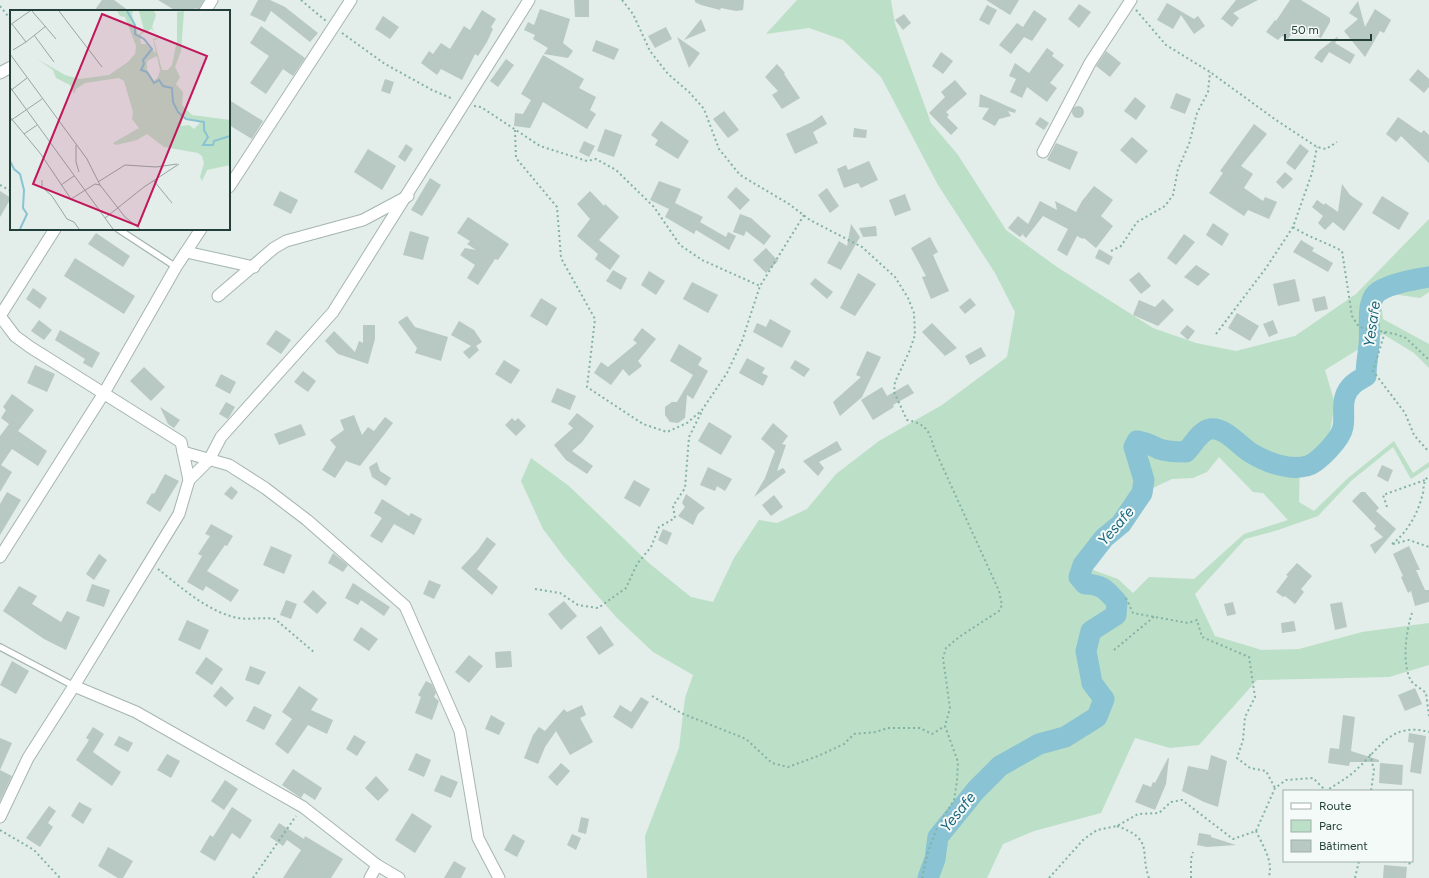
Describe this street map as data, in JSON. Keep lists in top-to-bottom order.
{
  "water": ["Yesafe"],
  "legend": ["Route", "Parc", "Bâtiment"],
  "scale_bar": "50 m"
}
